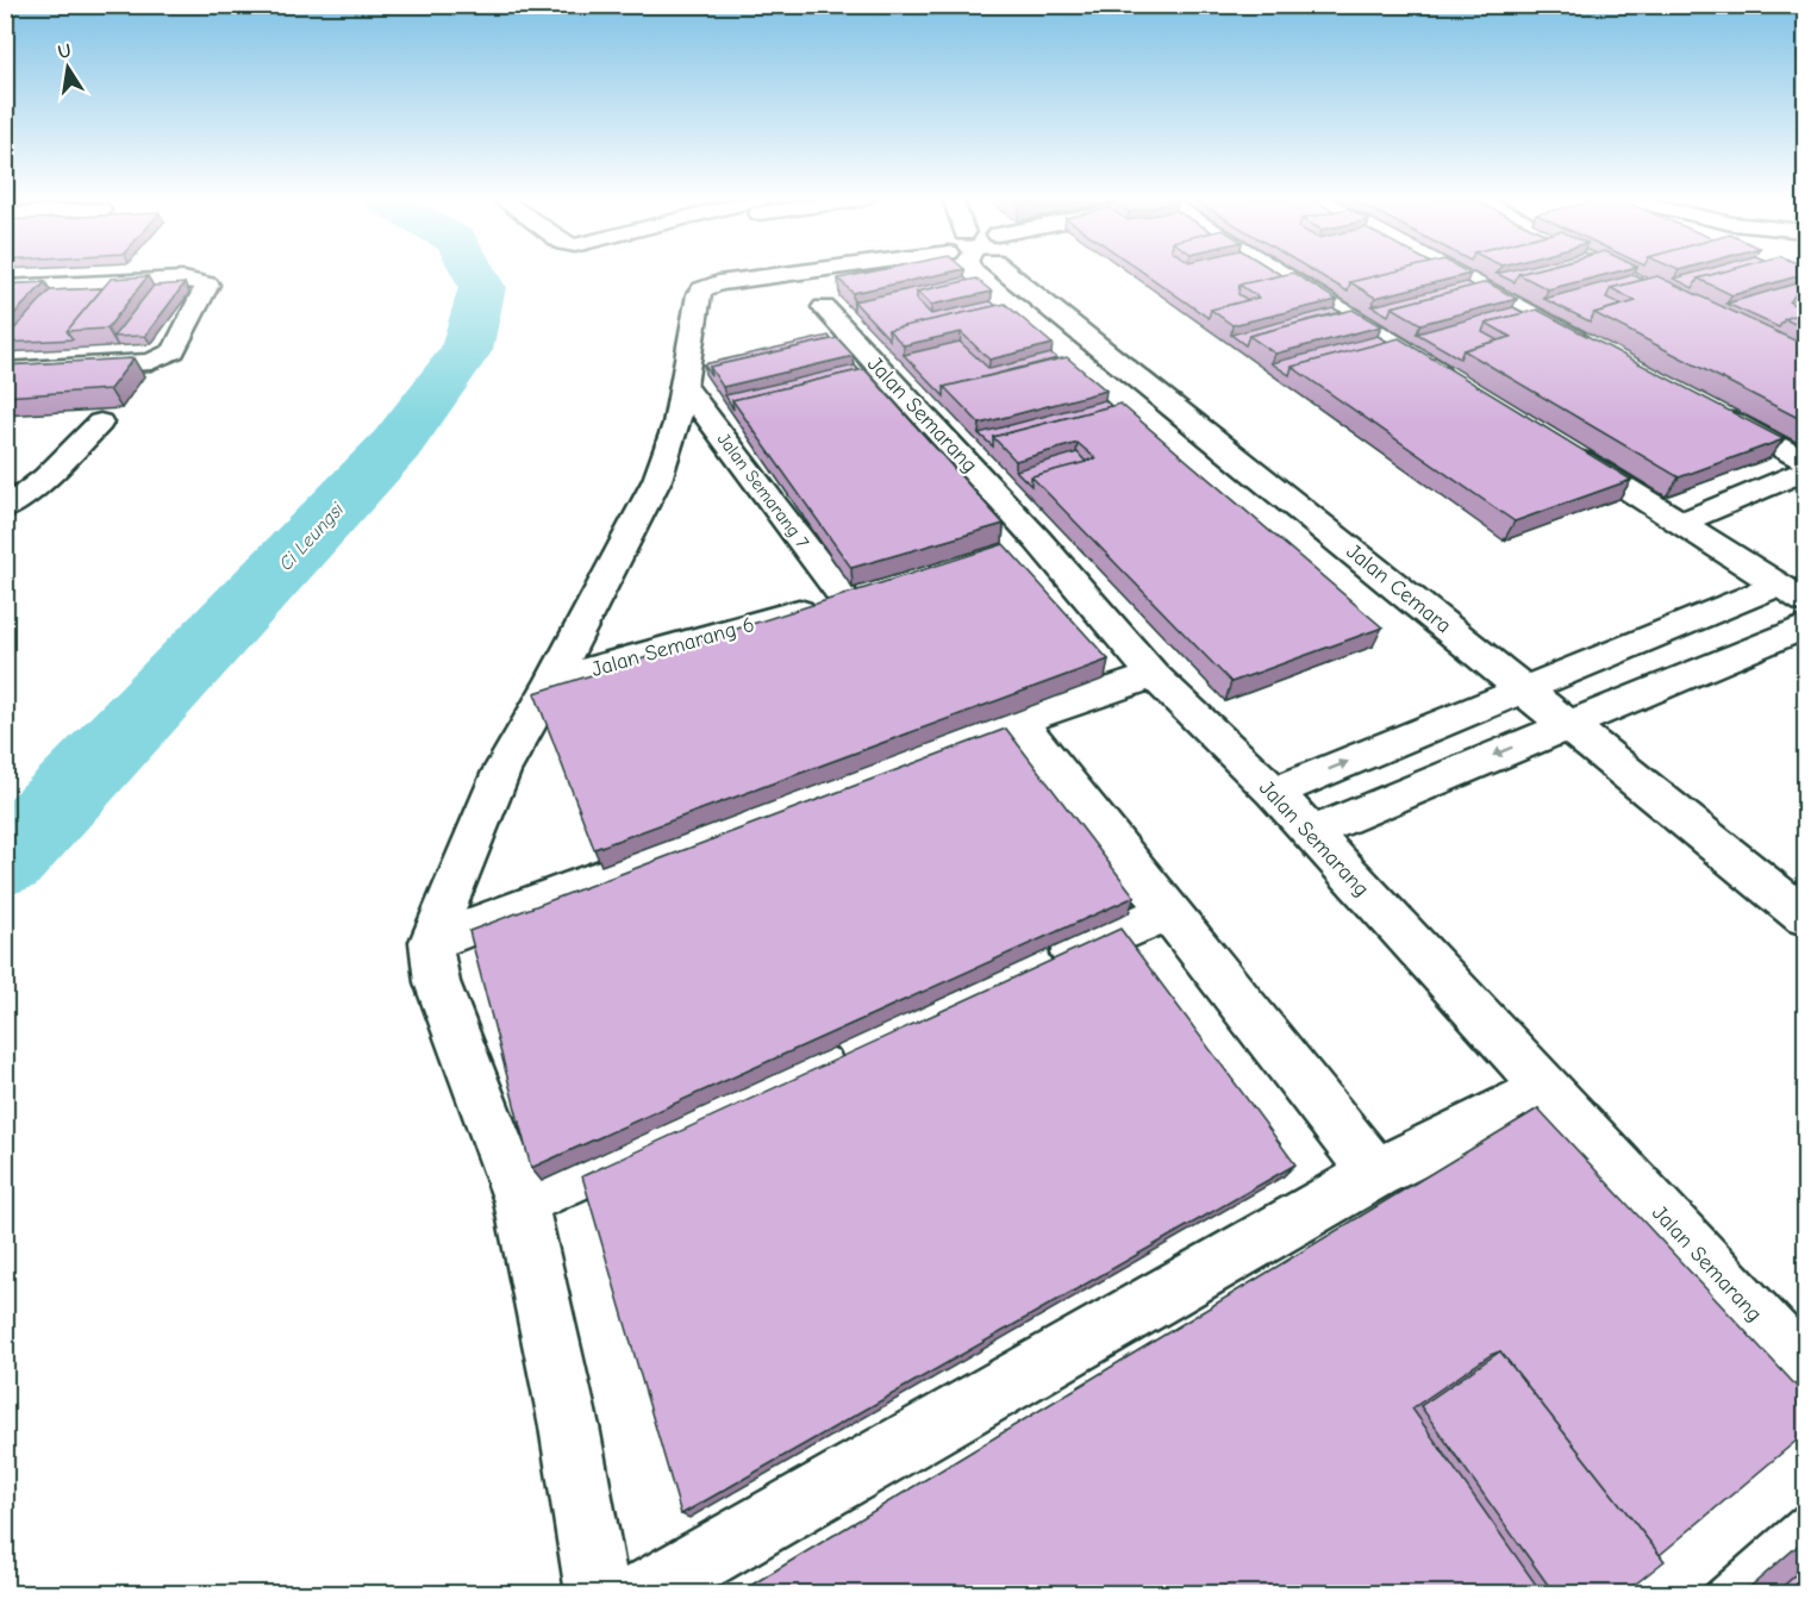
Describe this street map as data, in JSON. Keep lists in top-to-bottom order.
{
  "streets": {
    "street": [
      "Jalan Semarang",
      "Jalan Semarang 7",
      "Jalan Cemara",
      "Jalan Semarang 6"
    ]
  },
  "crossings": [
    ["Jalan Semarang 7", "Jalan Semarang 6"]
  ],
  "water": ["Ci Leungsi"],
  "north": "top"
}
